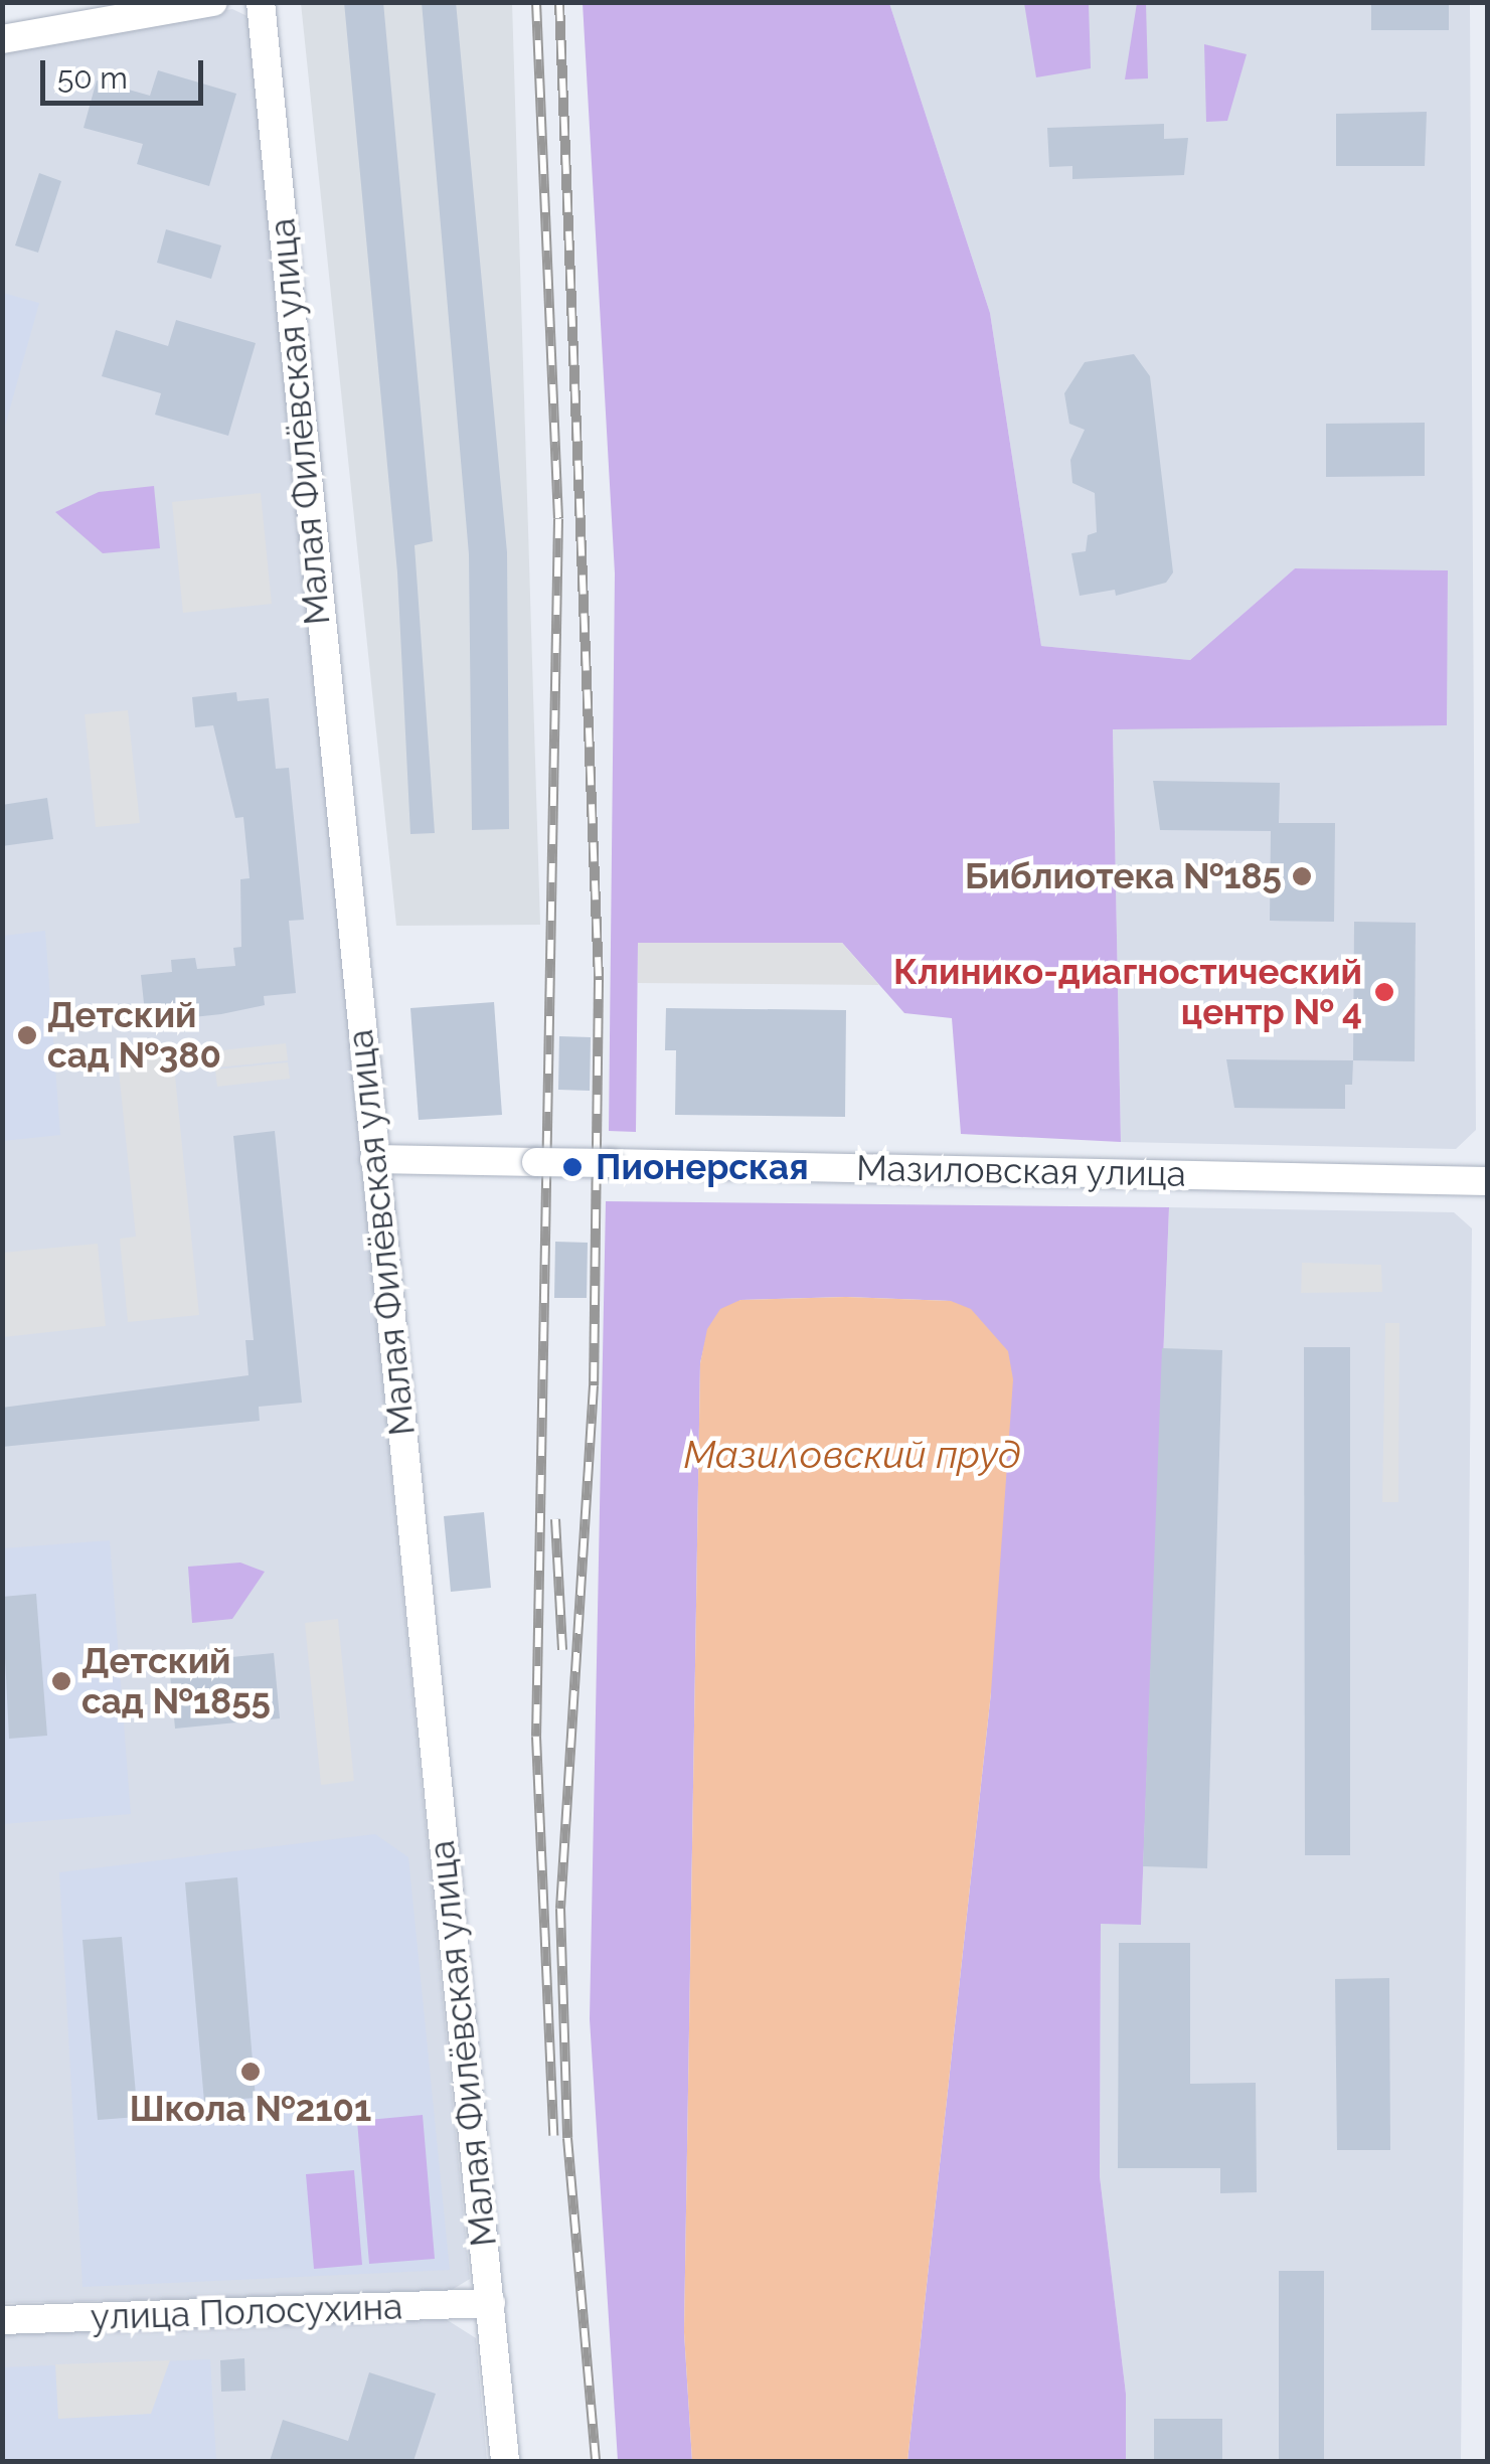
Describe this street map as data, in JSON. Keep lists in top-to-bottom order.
{
  "streets": {
    "street": ["Малая Филёвская улица", "Мазиловская улица", "улица Полосухина"]
  },
  "crossings": [
    ["Малая Филёвская улица", "Мазиловская улица"],
    ["Малая Филёвская улица", "улица Полосухина"]
  ],
  "water": ["Мазиловский пруд"],
  "places": [
    "Библиотека №185",
    "Клинико-диагностический центр № 4",
    "Детский сад №380",
    "Пионерская",
    "Детский сад №1855",
    "Школа №2101"
  ],
  "scale_bar": "50 m"
}
